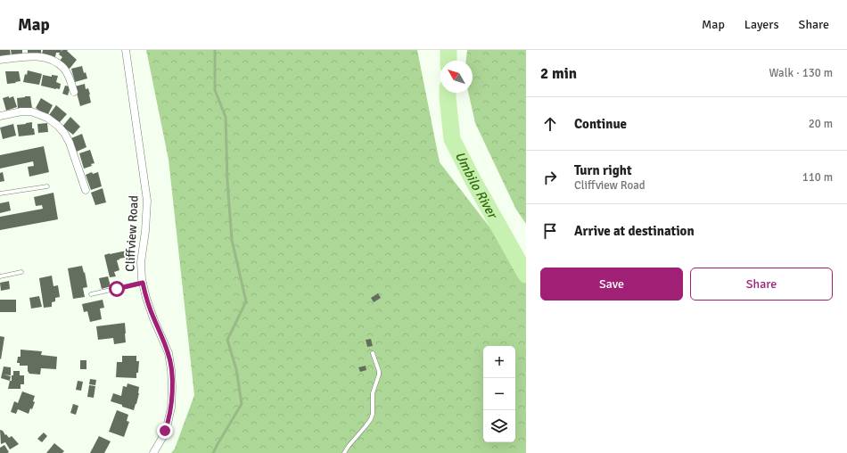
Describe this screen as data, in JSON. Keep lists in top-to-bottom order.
{
  "streets": {
    "street": ["Cliffview Road"]
  },
  "water": ["Umbilo River"],
  "north": "top left",
  "page": {
    "header": "Map",
    "nav": ["Map", "Layers", "Share"],
    "heading": ["2 min", "Walk · 130 m"],
    "list": [
      ["Continue", "20 m"],
      ["Turn right", "Cliffview Road", "110 m"],
      "Arrive at destination"
    ],
    "buttons": ["Save", "Share"],
    "map_buttons": ["+", "−"]
  }
}
